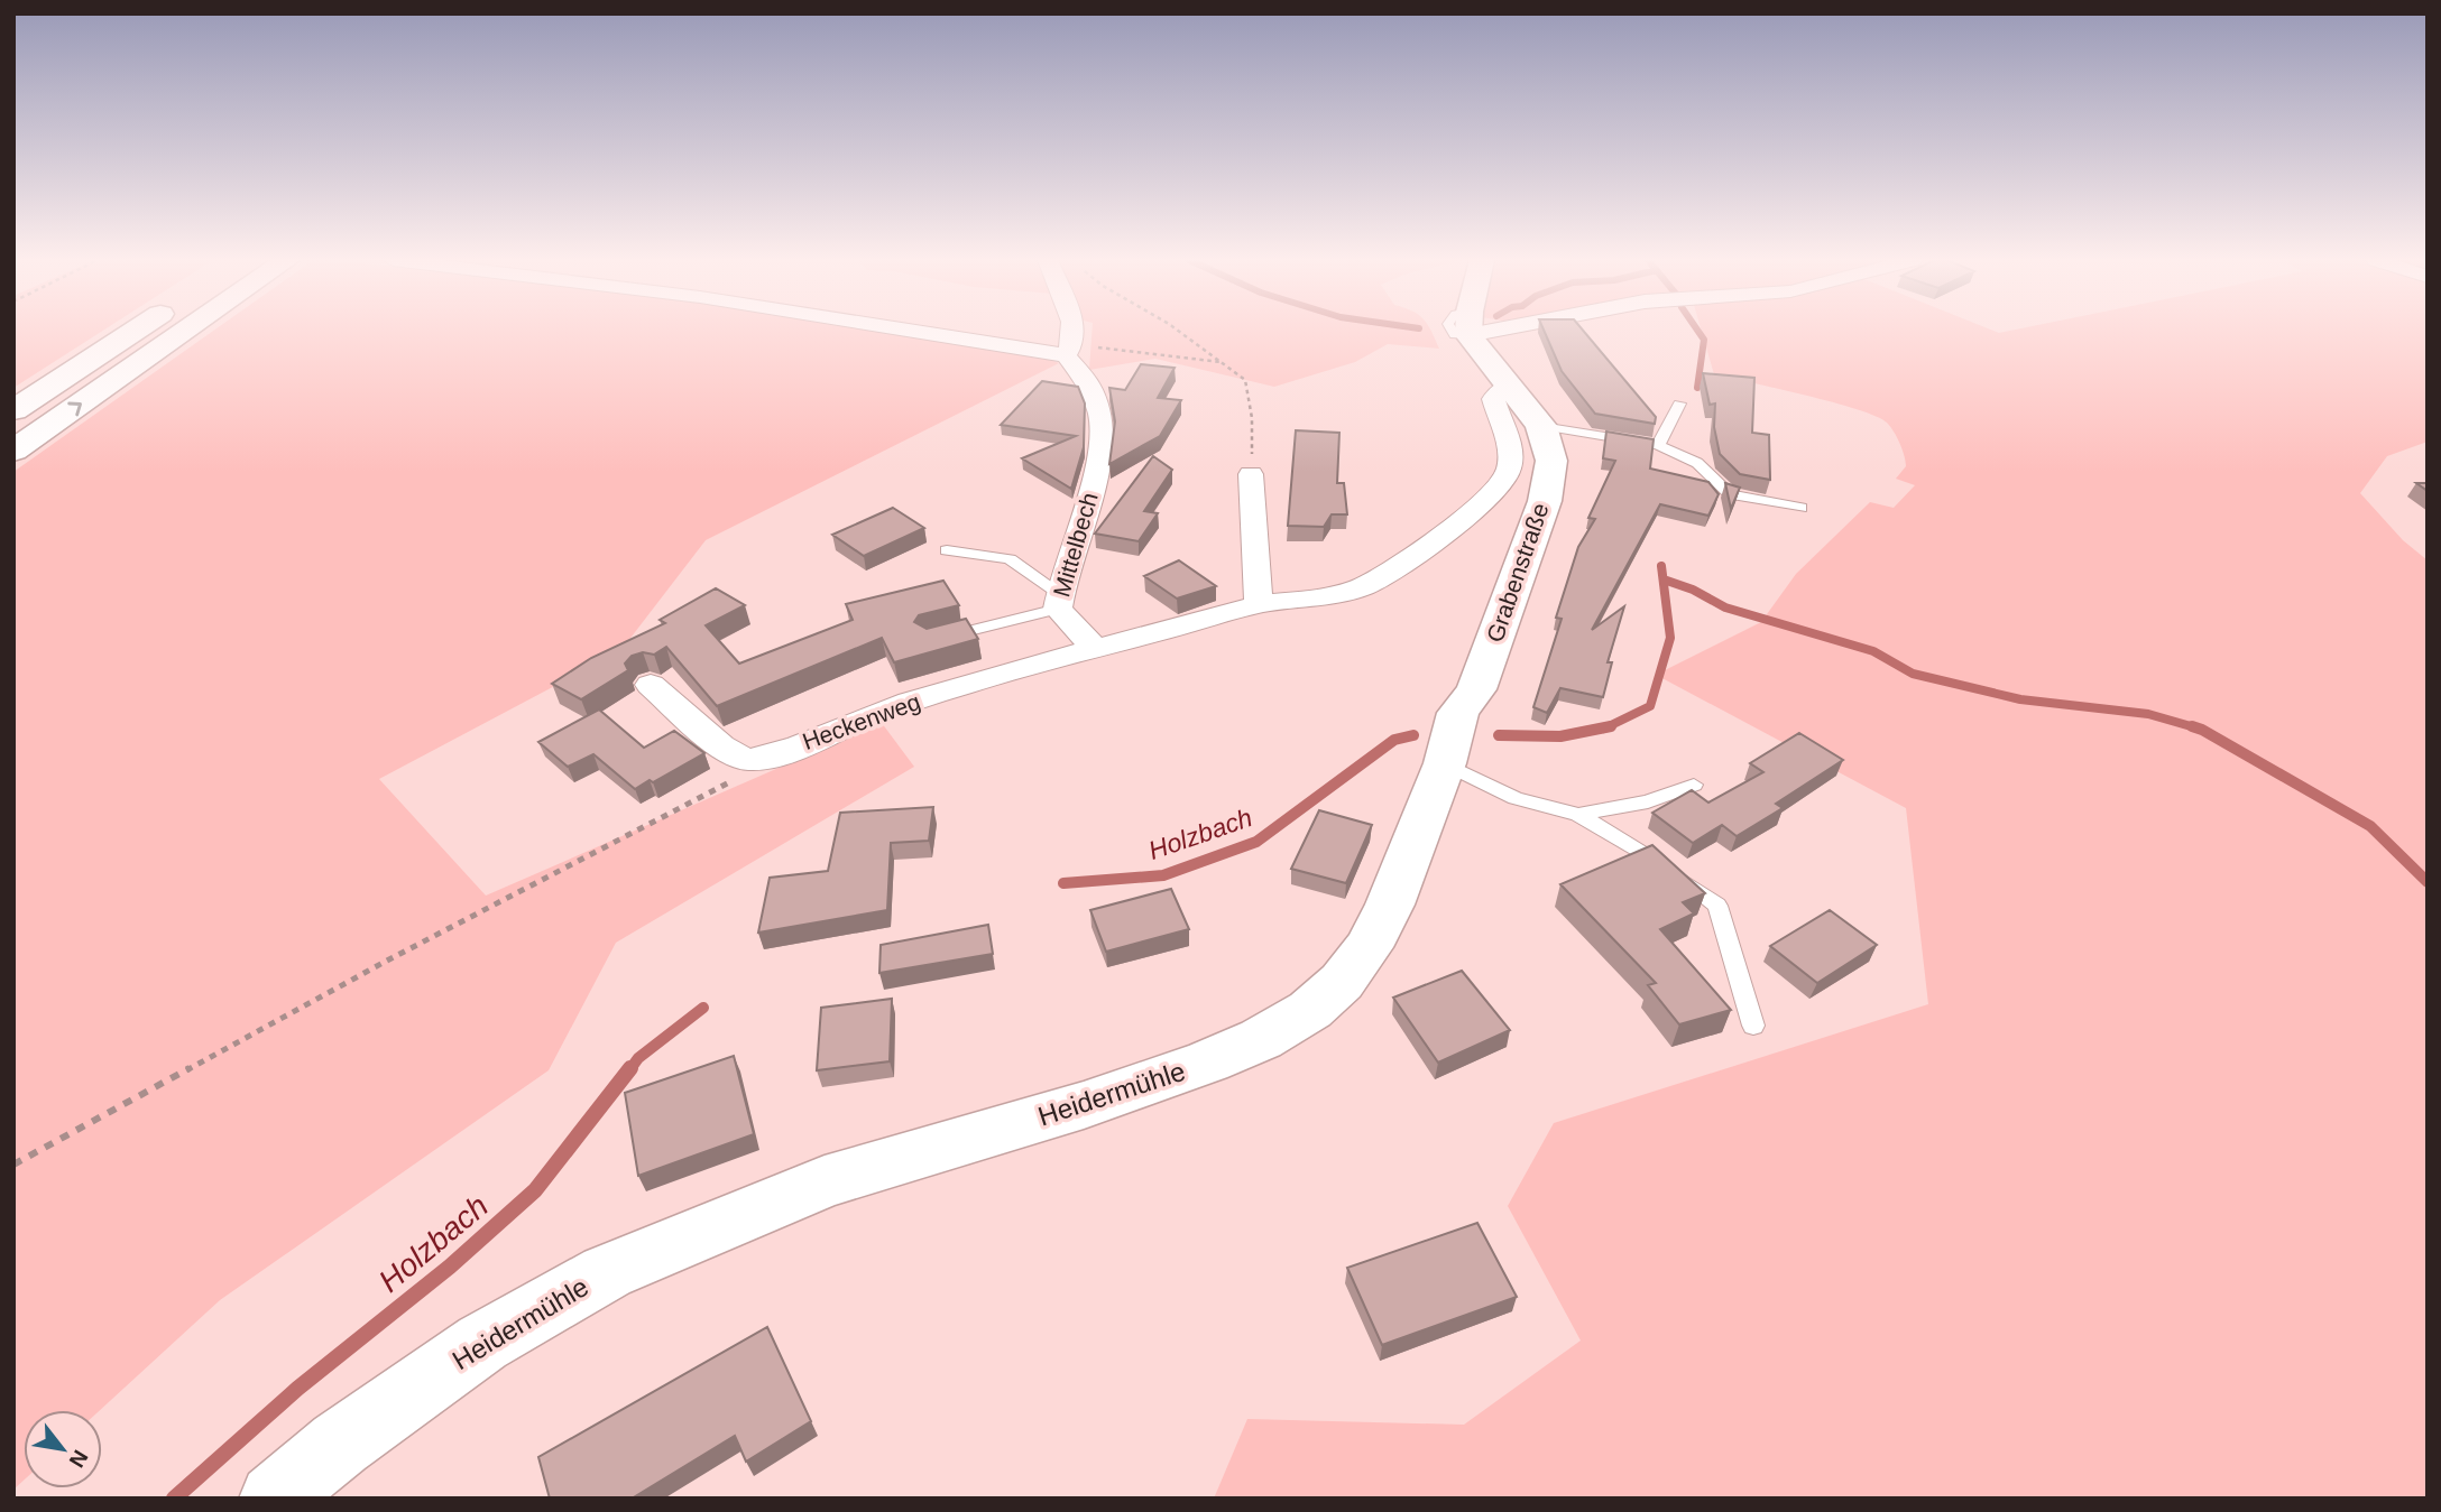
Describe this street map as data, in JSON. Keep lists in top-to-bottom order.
{
  "streets": {
    "main road": ["Grabenstraße", "Heidermühle"],
    "street": ["Mittelbech", "Heckenweg"]
  },
  "crossings": [
    ["Mittelbech", "Heckenweg"],
    ["Grabenstraße", "Heidermühle"]
  ],
  "water": ["Holzbach"],
  "north": "bottom right"
}
